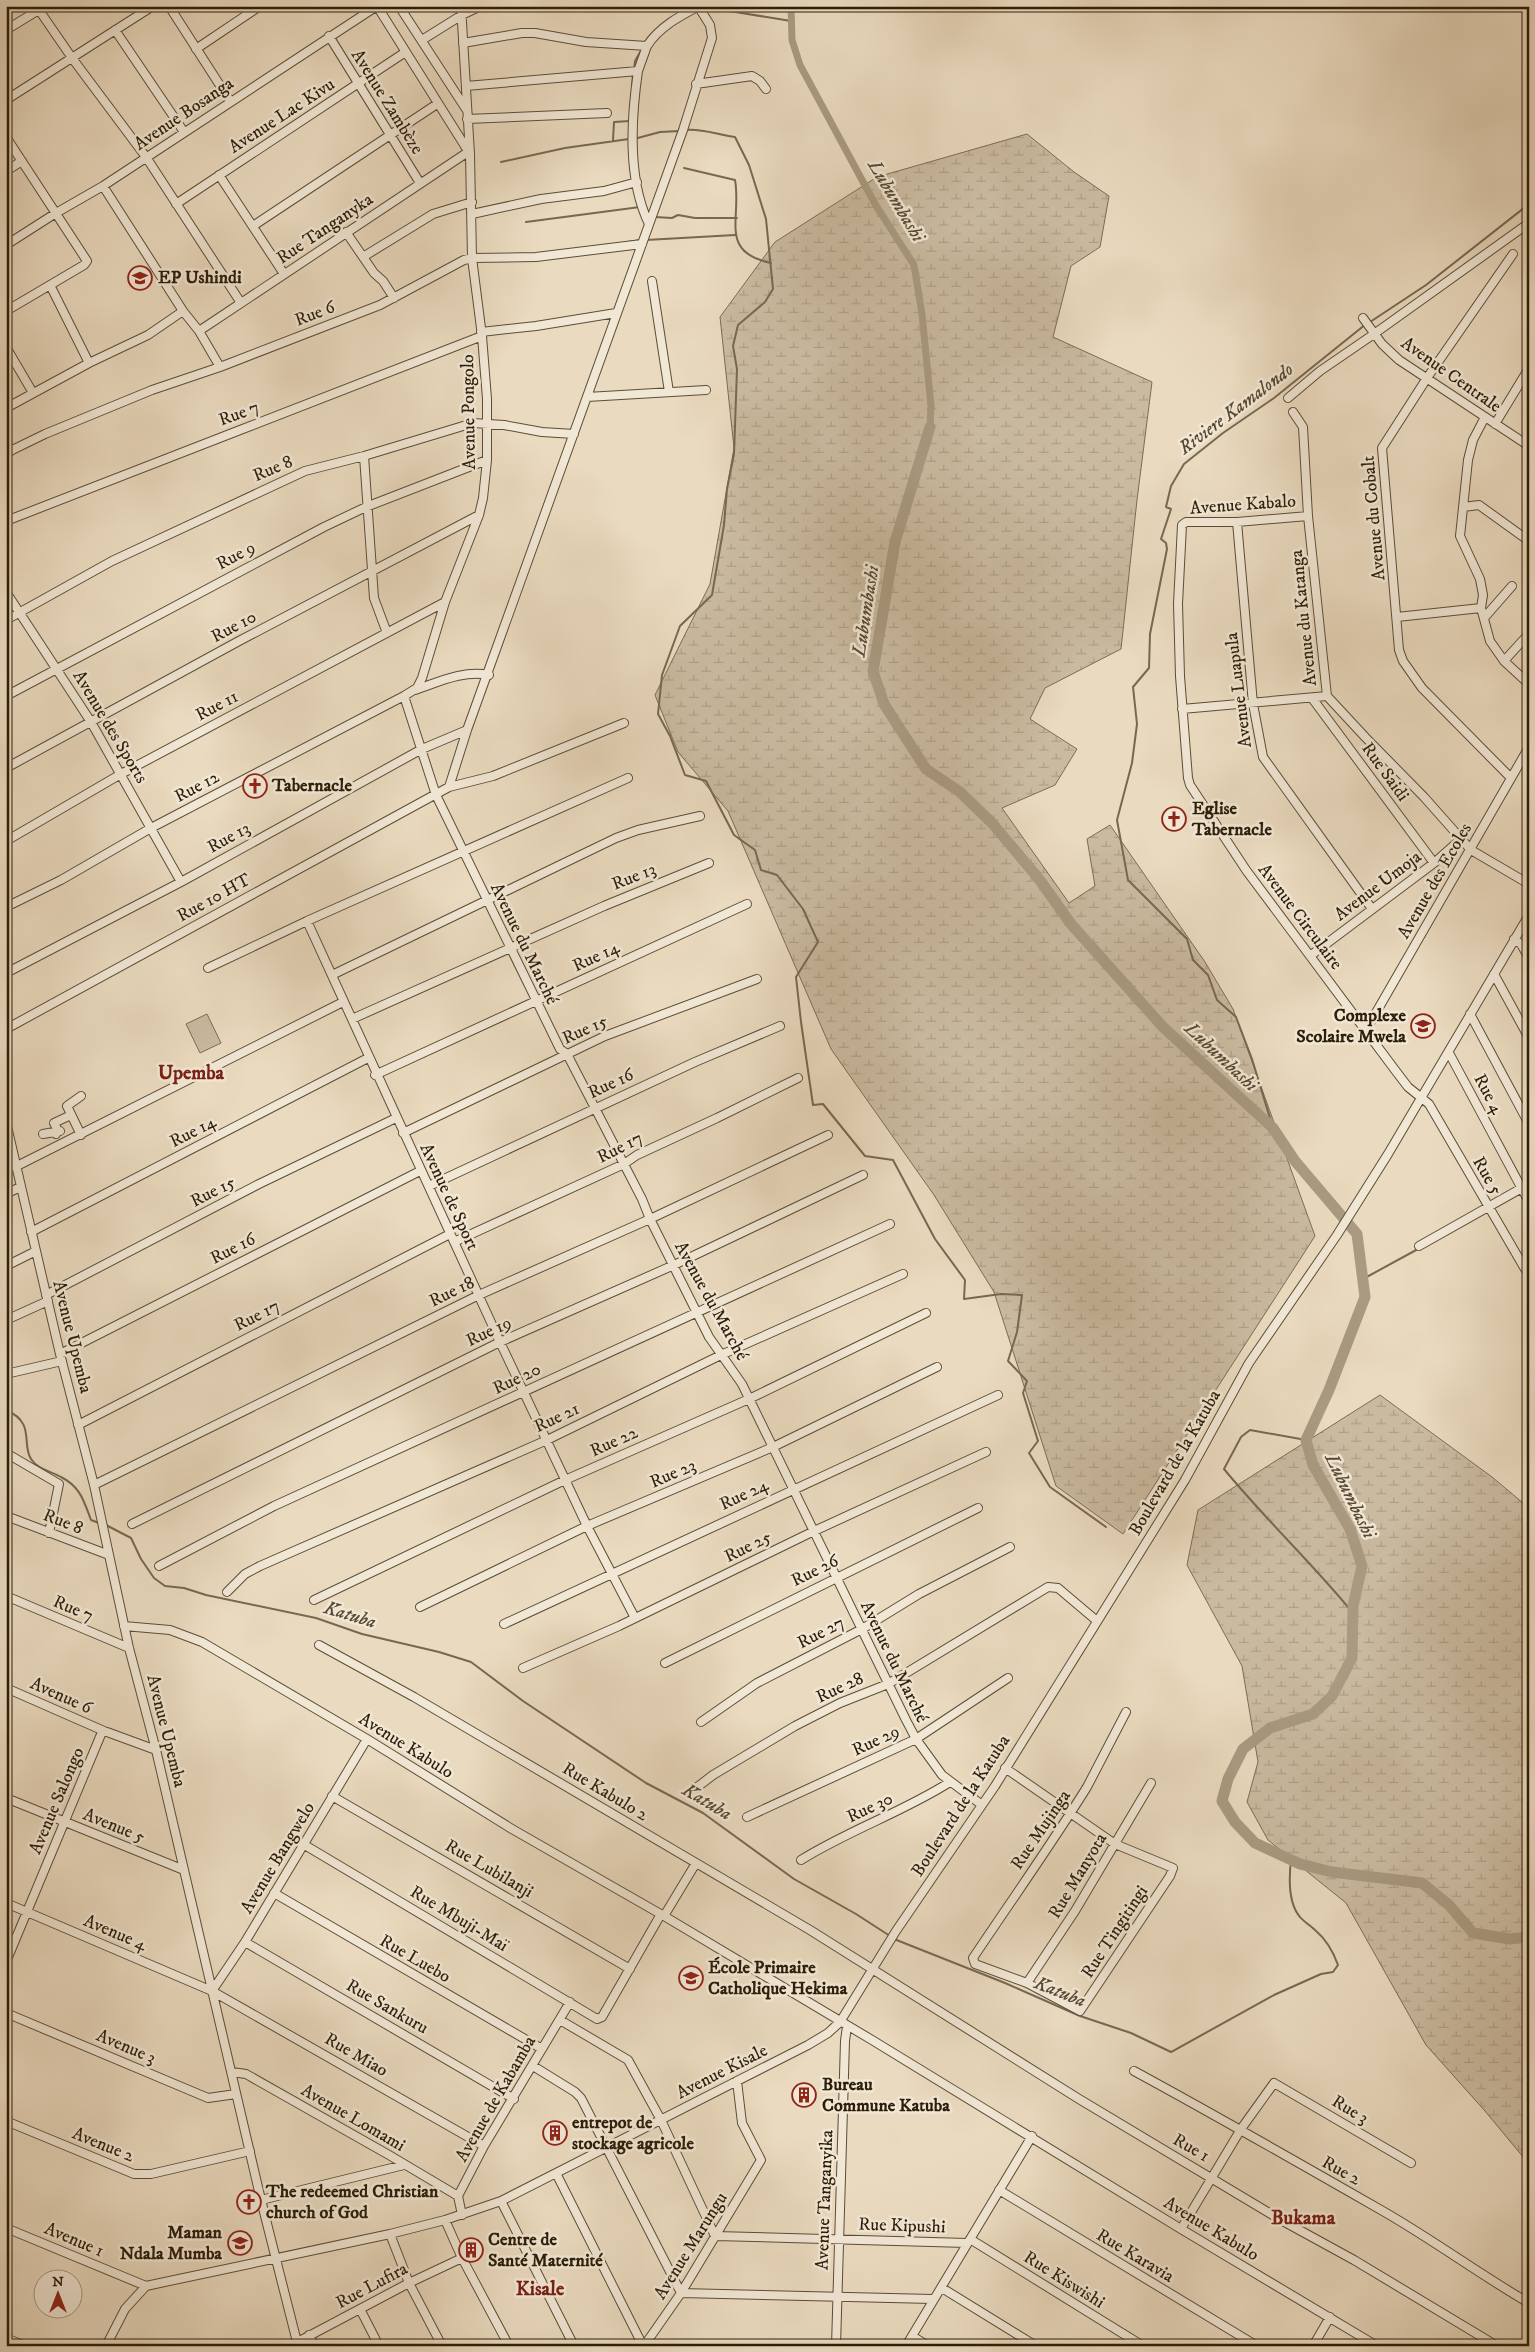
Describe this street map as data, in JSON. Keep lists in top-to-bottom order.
{
  "streets": {
    "street": [
      "Avenue Zambèze",
      "Avenue Bosanga",
      "Avenue Lac Kivu",
      "Rue Tanganyka",
      "Rue 6",
      "Avenue Centrale",
      "Avenue Pongolo",
      "Rue 7",
      "Rue 8",
      "Avenue Kabalo",
      "Avenue du Cobalt",
      "Rue 9",
      "Avenue du Katanga",
      "Rue 10",
      "Avenue Luapula",
      "Rue 11",
      "Avenue des Sports",
      "Rue Saidi",
      "Rue 12",
      "Rue 13",
      "Avenue des Ecoles",
      "Avenue Umoja",
      "Rue 10 HT",
      "Avenue Circulaire",
      "Avenue du Marché",
      "Rue 14",
      "Rue 15",
      "Rue 16",
      "Rue 4",
      "Rue 17",
      "Rue 5",
      "Avenue de Sport",
      "Rue 18",
      "Rue 19",
      "Avenue Upemba",
      "Rue 20",
      "Rue 21",
      "Rue 22",
      "Boulevard de la Katuba",
      "Rue 23",
      "Rue 24",
      "Rue 25",
      "Rue 26",
      "Rue 27",
      "Rue 28",
      "Avenue 6",
      "Rue 29",
      "Avenue Kabulo",
      "Rue Kabulo 2",
      "Avenue Salongo",
      "Rue 30",
      "Avenue 5",
      "Rue Mujinga",
      "Avenue Bangwelo",
      "Rue Lubilanji",
      "Rue Manyota",
      "Rue Mbuji-Maï",
      "Rue Tingitingi",
      "Avenue 4",
      "Rue Luebo",
      "Rue Sankuru",
      "Avenue 3",
      "Rue Miao",
      "Avenue Kisale",
      "Avenue de Kabamba",
      "Rue 3",
      "Avenue Lomami",
      "Avenue 2",
      "Rue 1",
      "Rue 2",
      "Avenue Tanganyika",
      "Rue Kipushi",
      "Avenue 1",
      "Avenue Marungu",
      "Rue Karavia",
      "Rue Kiswishi",
      "Rue Lufira"
    ]
  },
  "crossings": [
    ["Avenue Zambèze", "Avenue Bosanga"],
    ["Avenue Zambèze", "Avenue Lac Kivu"],
    ["Avenue Zambèze", "Rue Tanganyka"],
    ["Rue Tanganyka", "Avenue Pongolo"],
    ["Rue 6", "Avenue Pongolo"],
    ["Avenue Centrale", "Avenue du Cobalt"],
    ["Avenue Pongolo", "Rue 7"],
    ["Avenue Pongolo", "Rue 8"],
    ["Avenue Pongolo", "Rue 9"],
    ["Avenue Pongolo", "Rue 10"],
    ["Avenue Pongolo", "Rue 11"],
    ["Rue 7", "Avenue Upemba"],
    ["Rue 8", "Avenue des Sports"],
    ["Rue 8", "Avenue Upemba"],
    ["Avenue Kabalo", "Avenue du Katanga"],
    ["Avenue Kabalo", "Avenue Luapula"],
    ["Avenue Kabalo", "Avenue Circulaire"],
    ["Avenue du Cobalt", "Avenue des Ecoles"],
    ["Rue 9", "Avenue des Sports"],
    ["Avenue du Katanga", "Avenue des Ecoles"],
    ["Avenue du Katanga", "Avenue Umoja"],
    ["Rue 10", "Avenue des Sports"],
    ["Avenue Luapula", "Avenue Umoja"],
    ["Rue 11", "Avenue des Sports"],
    ["Avenue des Sports", "Rue 12"],
    ["Avenue des Sports", "Rue 13"],
    ["Rue Saidi", "Avenue Umoja"],
    ["Rue 13", "Avenue du Marché"],
    ["Rue 13", "Avenue de Sport"],
    ["Avenue des Ecoles", "Avenue Circulaire"],
    ["Avenue Umoja", "Avenue Circulaire"],
    ["Rue 10 HT", "Avenue du Marché"],
    ["Avenue Circulaire", "Rue 5"],
    ["Avenue Circulaire", "Boulevard de la Katuba"],
    ["Avenue du Marché", "Rue 14"],
    ["Avenue du Marché", "Rue 15"],
    ["Avenue du Marché", "Rue 16"],
    ["Avenue du Marché", "Rue 17"],
    ["Avenue du Marché", "Rue 18"],
    ["Avenue du Marché", "Rue 19"],
    ["Avenue du Marché", "Rue 20"],
    ["Avenue du Marché", "Rue 21"],
    ["Avenue du Marché", "Rue 22"],
    ["Avenue du Marché", "Boulevard de la Katuba"],
    ["Avenue du Marché", "Rue 23"],
    ["Avenue du Marché", "Rue 24"],
    ["Avenue du Marché", "Rue 25"],
    ["Avenue du Marché", "Rue 26"],
    ["Avenue du Marché", "Rue 27"],
    ["Avenue du Marché", "Rue 28"],
    ["Avenue du Marché", "Rue 29"],
    ["Avenue du Marché", "Rue 30"],
    ["Rue 14", "Avenue de Sport"],
    ["Rue 14", "Avenue Upemba"],
    ["Rue 15", "Avenue de Sport"],
    ["Rue 15", "Avenue Upemba"],
    ["Rue 16", "Avenue de Sport"],
    ["Rue 16", "Avenue Upemba"],
    ["Rue 4", "Boulevard de la Katuba"],
    ["Rue 17", "Avenue de Sport"],
    ["Rue 17", "Avenue Upemba"],
    ["Rue 5", "Boulevard de la Katuba"],
    ["Avenue de Sport", "Rue 18"],
    ["Avenue de Sport", "Rue 19"],
    ["Avenue de Sport", "Rue 20"],
    ["Avenue de Sport", "Rue 21"],
    ["Avenue de Sport", "Rue 22"],
    ["Avenue de Sport", "Rue 23"],
    ["Avenue de Sport", "Rue 24"],
    ["Avenue de Sport", "Rue 25"],
    ["Rue 18", "Avenue Upemba"],
    ["Avenue Upemba", "Avenue Kabulo"],
    ["Avenue Upemba", "Avenue Salongo"],
    ["Avenue Upemba", "Avenue 5"],
    ["Avenue Upemba", "Avenue Bangwelo"],
    ["Avenue Upemba", "Avenue 4"],
    ["Avenue Upemba", "Avenue 3"],
    ["Avenue Upemba", "Rue Miao"],
    ["Avenue Upemba", "Avenue Kisale"],
    ["Avenue Upemba", "Avenue Lomami"],
    ["Avenue Upemba", "Avenue 2"],
    ["Avenue Upemba", "Rue Lufira"],
    ["Boulevard de la Katuba", "Rue 28"],
    ["Boulevard de la Katuba", "Avenue Kabulo"],
    ["Boulevard de la Katuba", "Rue Kabulo 2"],
    ["Boulevard de la Katuba", "Avenue Kisale"],
    ["Boulevard de la Katuba", "Rue 1"],
    ["Avenue 6", "Avenue Salongo"],
    ["Avenue Kabulo", "Avenue Bangwelo"],
    ["Avenue Kabulo", "Avenue Kisale"],
    ["Avenue Kabulo", "Avenue Tanganyika"],
    ["Rue Kabulo 2", "Rue 1"],
    ["Avenue Salongo", "Avenue 5"],
    ["Avenue Salongo", "Avenue 4"],
    ["Rue Mujinga", "Rue Manyota"],
    ["Rue Mujinga", "Rue Tingitingi"],
    ["Avenue Bangwelo", "Rue Lubilanji"],
    ["Avenue Bangwelo", "Rue Mbuji-Maï"],
    ["Avenue Bangwelo", "Avenue 4"],
    ["Avenue Bangwelo", "Rue Luebo"],
    ["Avenue Bangwelo", "Rue Sankuru"],
    ["Avenue Bangwelo", "Rue Miao"],
    ["Rue Lubilanji", "Rue Mbuji-Maï"],
    ["Rue Manyota", "Rue Tingitingi"],
    ["Rue Mbuji-Maï", "Avenue de Kabamba"],
    ["Avenue 4", "Rue Miao"],
    ["Rue Luebo", "Avenue de Kabamba"],
    ["Rue Sankuru", "Avenue de Kabamba"],
    ["Rue Miao", "Avenue de Kabamba"],
    ["Avenue Kisale", "Avenue Marungu"],
    ["Avenue de Kabamba", "Avenue Lomami"],
    ["Rue 3", "Rue 2"],
    ["Avenue Tanganyika", "Rue Kipushi"],
    ["Rue Kipushi", "Avenue Marungu"],
    ["Rue Kipushi", "Rue Kiswishi"]
  ],
  "districts": ["Upemba", "Bukama", "Kisale"],
  "water": ["Lubumbashi", "Riviere Kamalondo", "Katuba"],
  "places": {
    "school or university": [
      "EP Ushindi",
      "Complexe Scolaire Mwela",
      "École Primaire Catholique Hekima",
      "Maman Ndala Mumba"
    ],
    "church": ["Tabernacle", "Eglise Tabernacle", "The redeemed Christian church of God"],
    "building": ["Bureau Commune Katuba", "entrepot de stockage agricole", "Centre de Santé Maternité"]
  },
  "north": "top"
}
